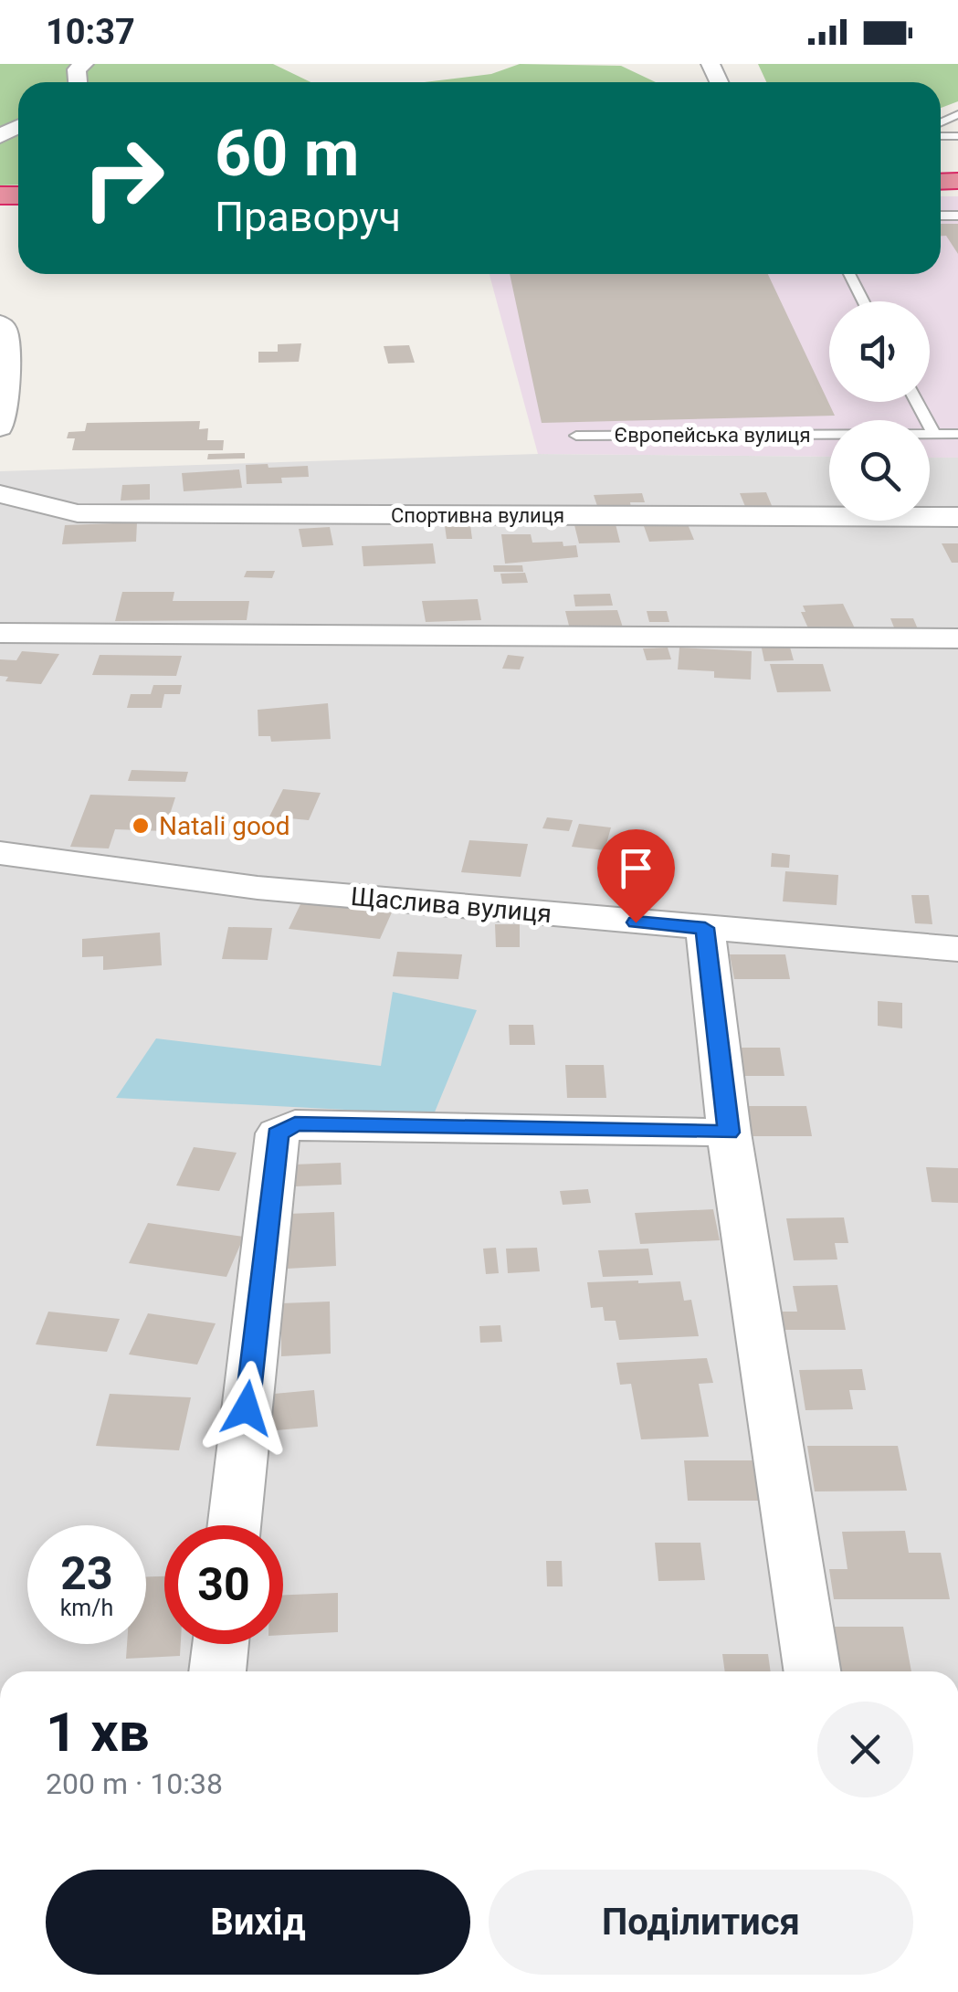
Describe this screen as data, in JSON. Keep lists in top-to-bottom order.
{
  "streets": {
    "street": ["Спортивна вулиця", "Щаслива вулиця"],
    "lane": ["Європейська вулиця"]
  },
  "places": ["Natali good"],
  "page": {
    "status": "10:37",
    "turn": ["60 m", "Праворуч"],
    "speed": "23 km/h",
    "limit": "30",
    "heading": ["1 хв", "200 m · 10:38"],
    "buttons": ["Вихід", "Поділитися"]
  }
}
